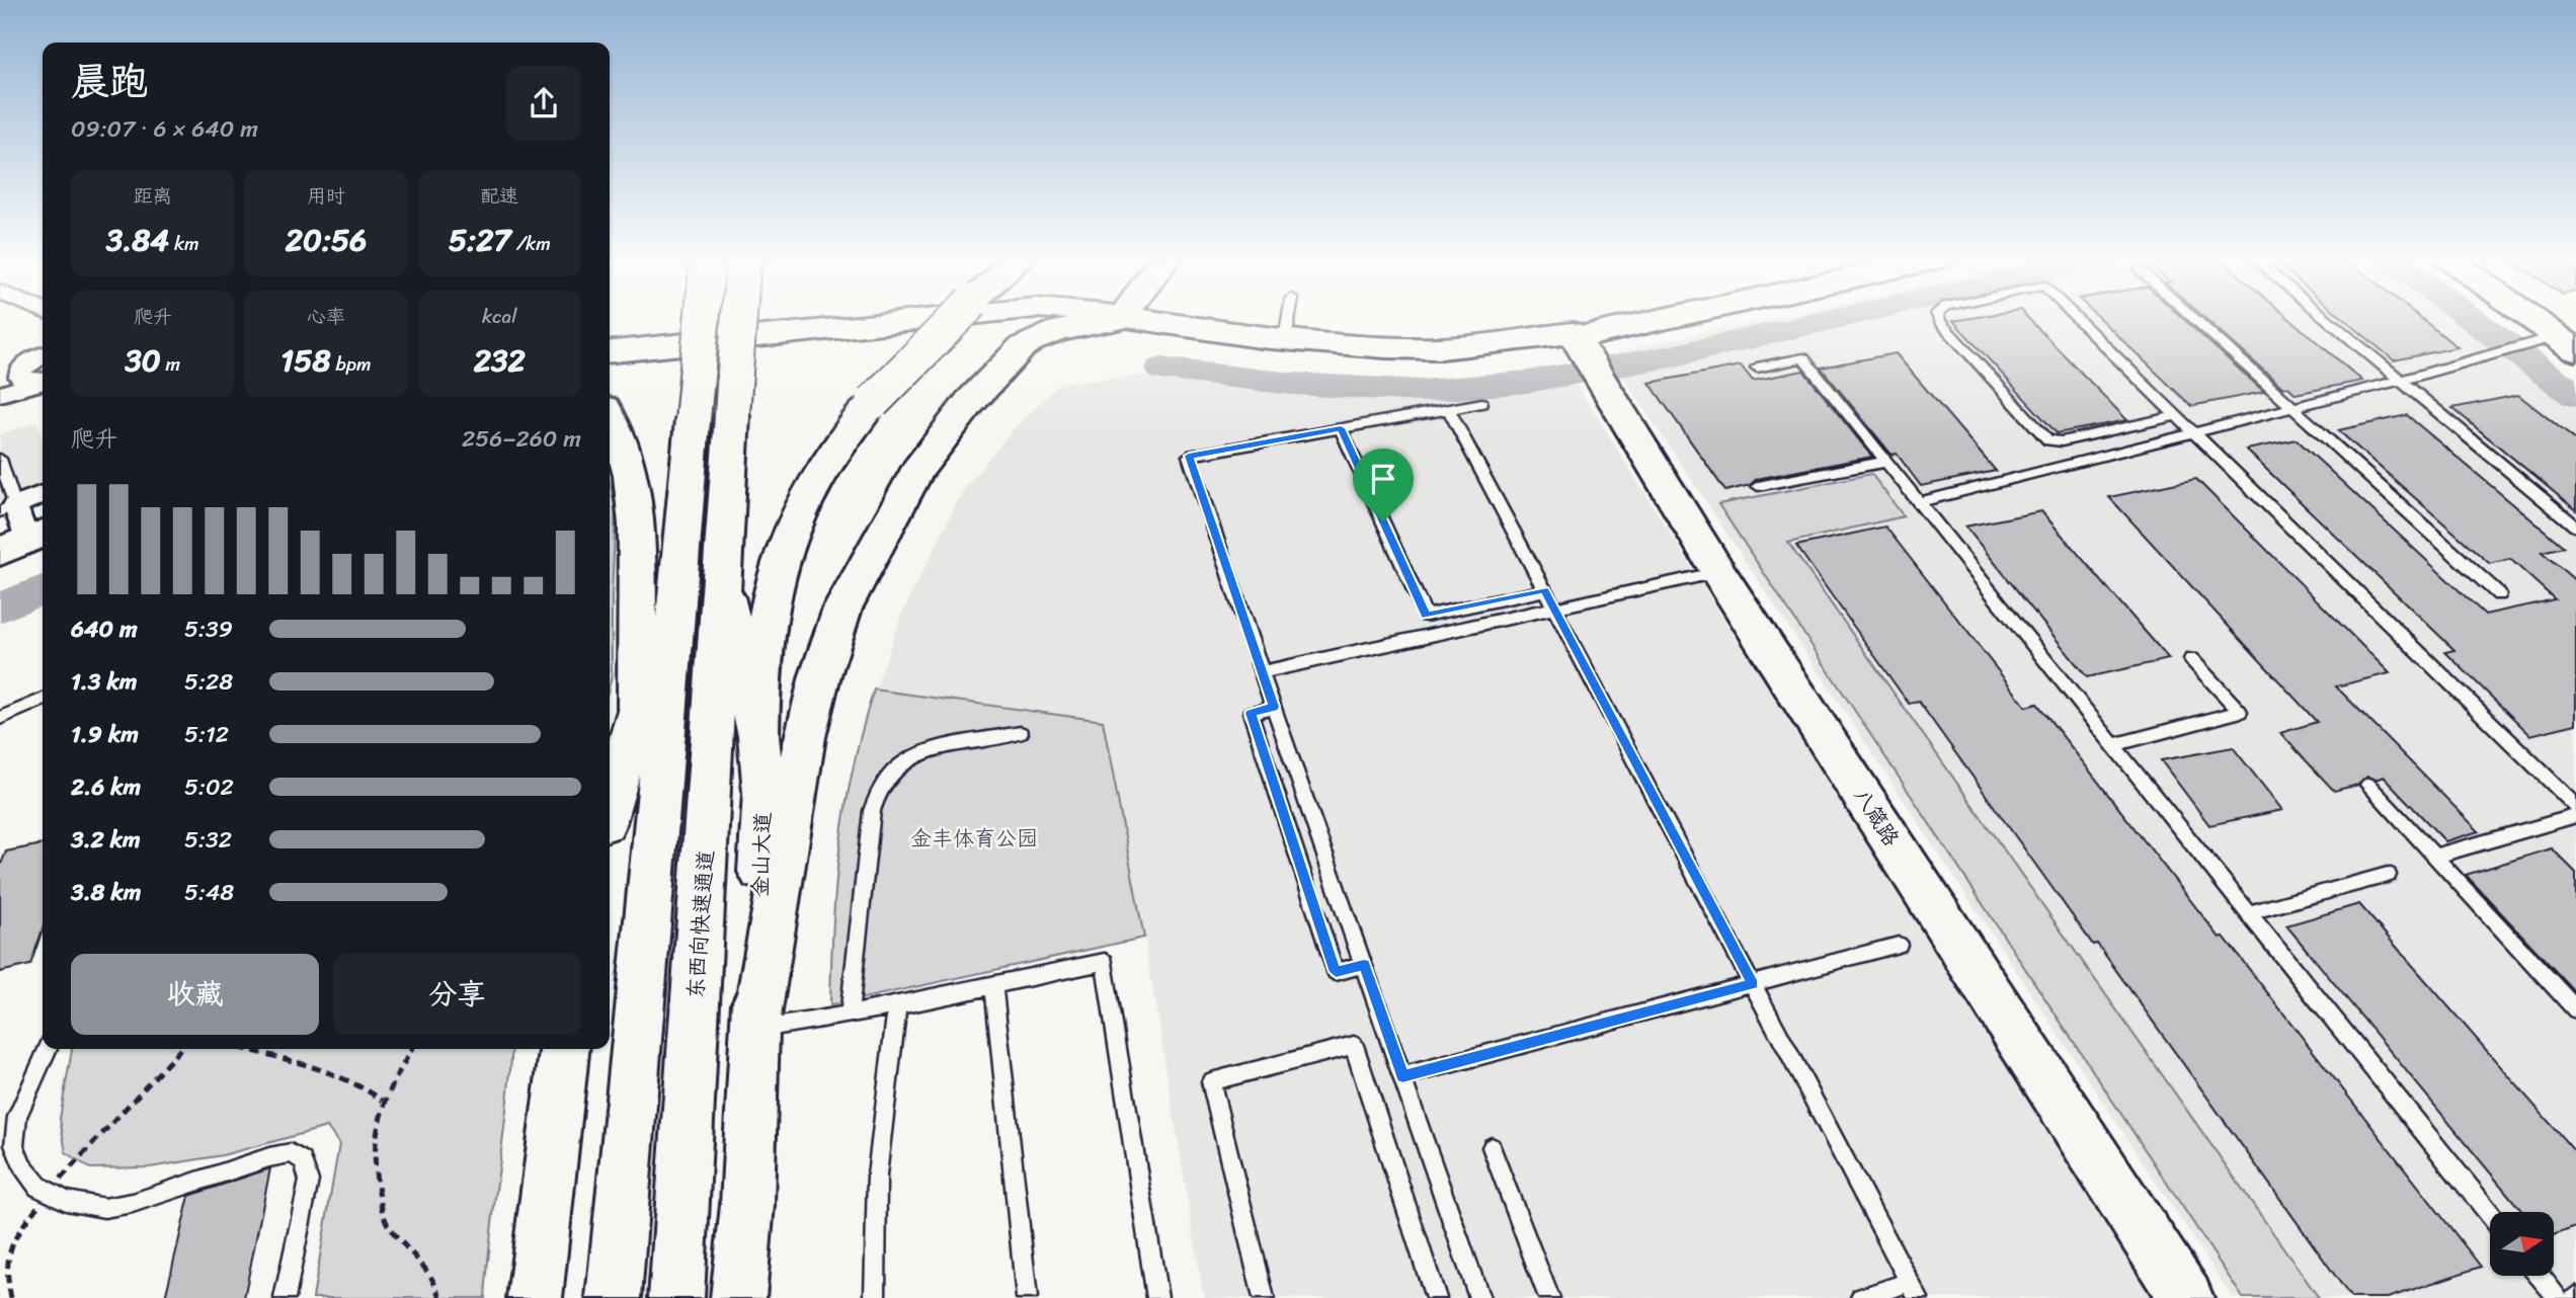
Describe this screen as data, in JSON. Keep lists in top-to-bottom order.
{
  "streets": {
    "main road": ["八箴路", "金山大道", "东西向快速通道"]
  },
  "crossings": [
    ["金山大道", "东西向快速通道"]
  ],
  "parks": ["金丰体育公园"],
  "north": "right",
  "page": {
    "heading": ["晨跑", "09:07 · 6 × 640 m"],
    "stats": [
      ["距离", "3.84 km"],
      ["用时", "20:56"],
      ["配速", "5:27 /km"],
      ["爬升", "30 m"],
      ["心率", "158 bpm"],
      ["kcal", "232"]
    ],
    "chart": ["爬升", "256–260 m"],
    "list": [
      {
        "name": "640 m",
        "note": "5:39"
      },
      {
        "name": "1.3 km",
        "note": "5:28"
      },
      {
        "name": "1.9 km",
        "note": "5:12"
      },
      {
        "name": "2.6 km",
        "note": "5:02"
      },
      {
        "name": "3.2 km",
        "note": "5:32"
      },
      {
        "name": "3.8 km",
        "note": "5:48"
      }
    ],
    "buttons": ["收藏", "分享"]
  }
}
